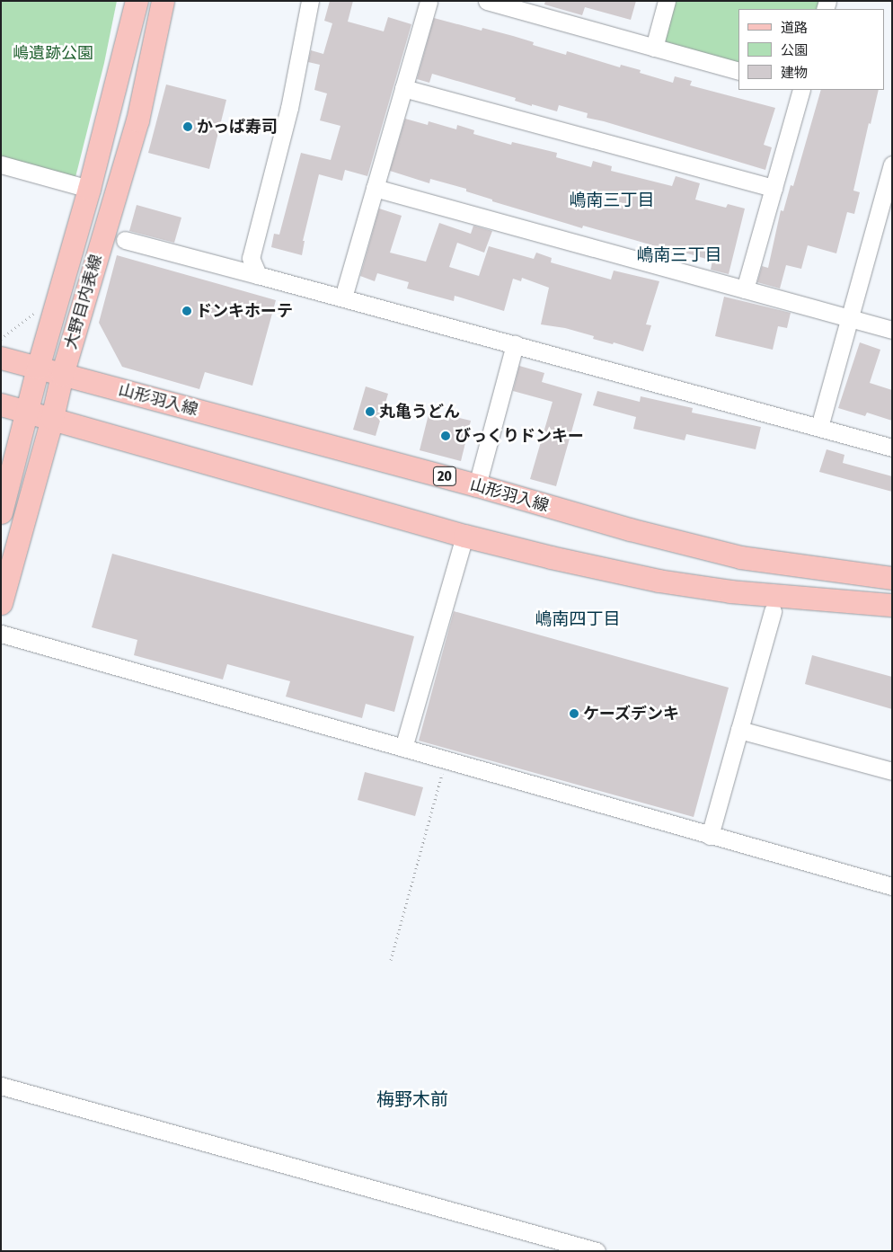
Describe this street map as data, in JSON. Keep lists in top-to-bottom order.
{
  "streets": {
    "main road": ["大野目内表線", "山形羽入線", "20"]
  },
  "crossings": [
    ["大野目内表線", "山形羽入線"]
  ],
  "districts": [
    "嶋南三丁目",
    "嶋南三丁目",
    "嶋南四丁目",
    "梅野木前"
  ],
  "parks": ["嶋遺跡公園"],
  "places": [
    "かっぱ寿司",
    "ドンキホーテ",
    "丸亀うどん",
    "びっくりドンキー",
    "ケーズデンキ"
  ],
  "legend": ["道路", "公園", "建物"]
}
